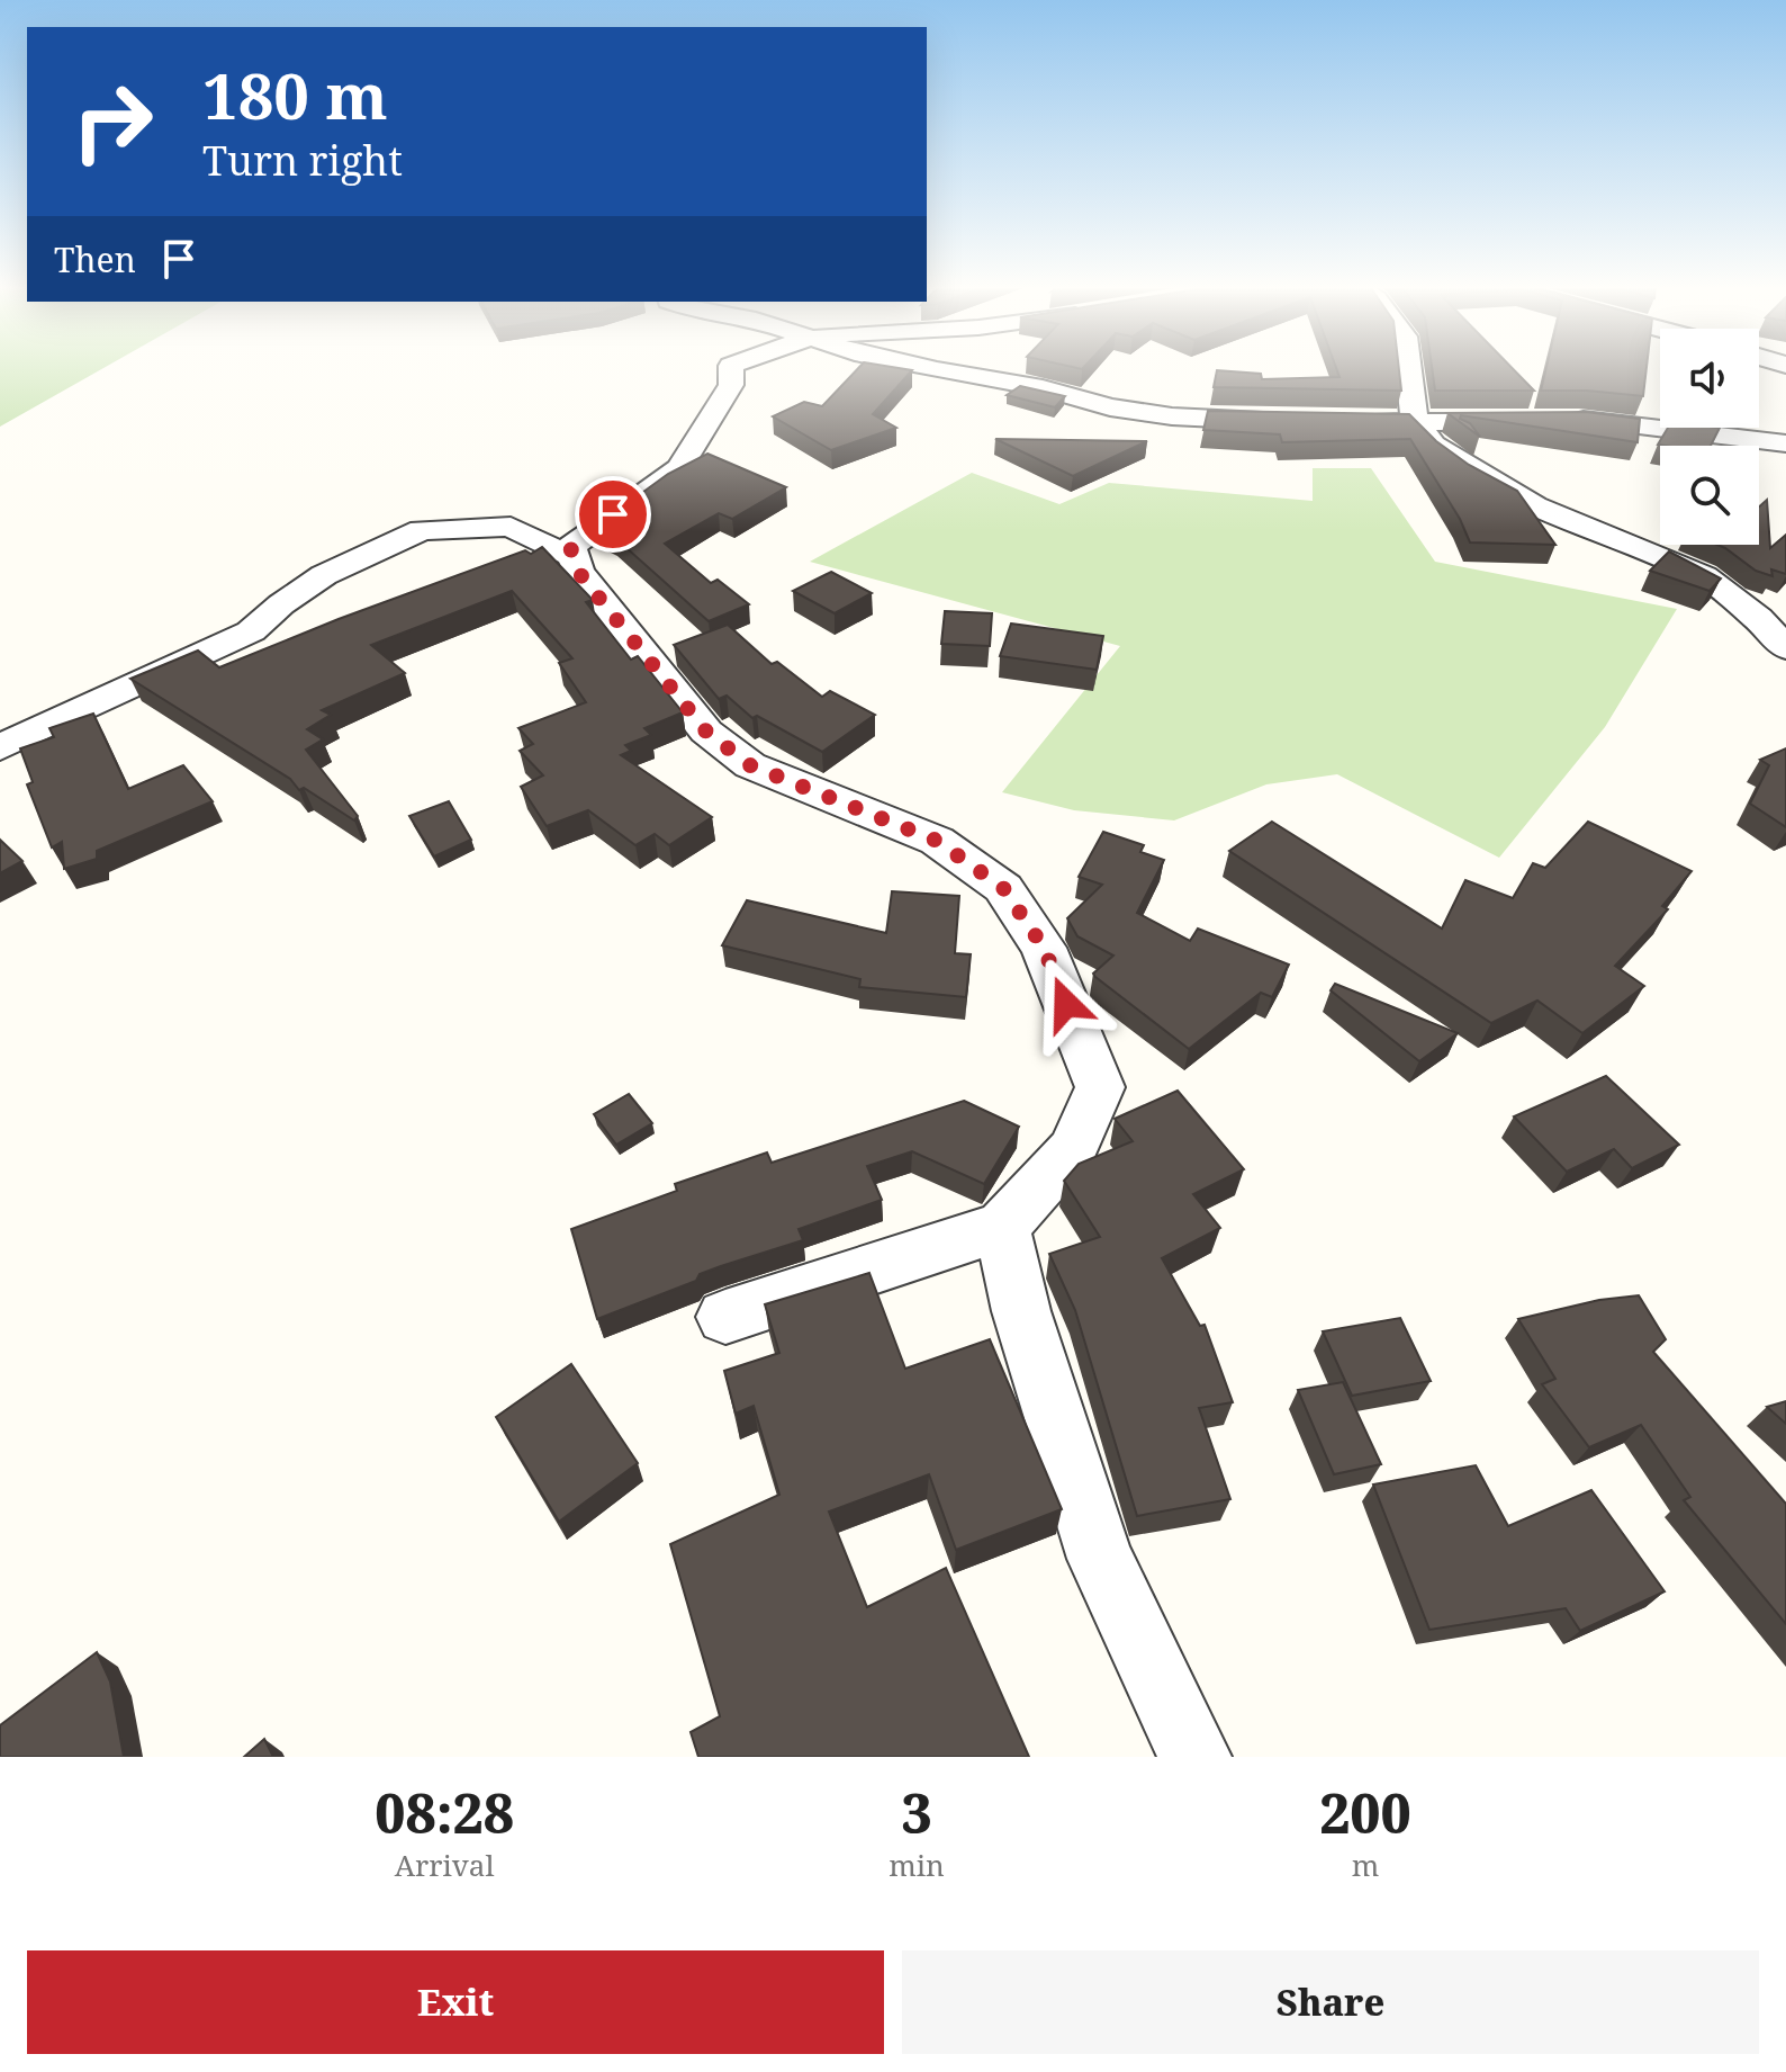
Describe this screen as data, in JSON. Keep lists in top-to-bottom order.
{
  "page": {
    "turn": ["180 m", "Turn right"],
    "then": "Then",
    "eta": [
      "08:28",
      "Arrival",
      "3",
      "min",
      "200",
      "m"
    ],
    "buttons": ["Exit", "Share"]
  }
}
